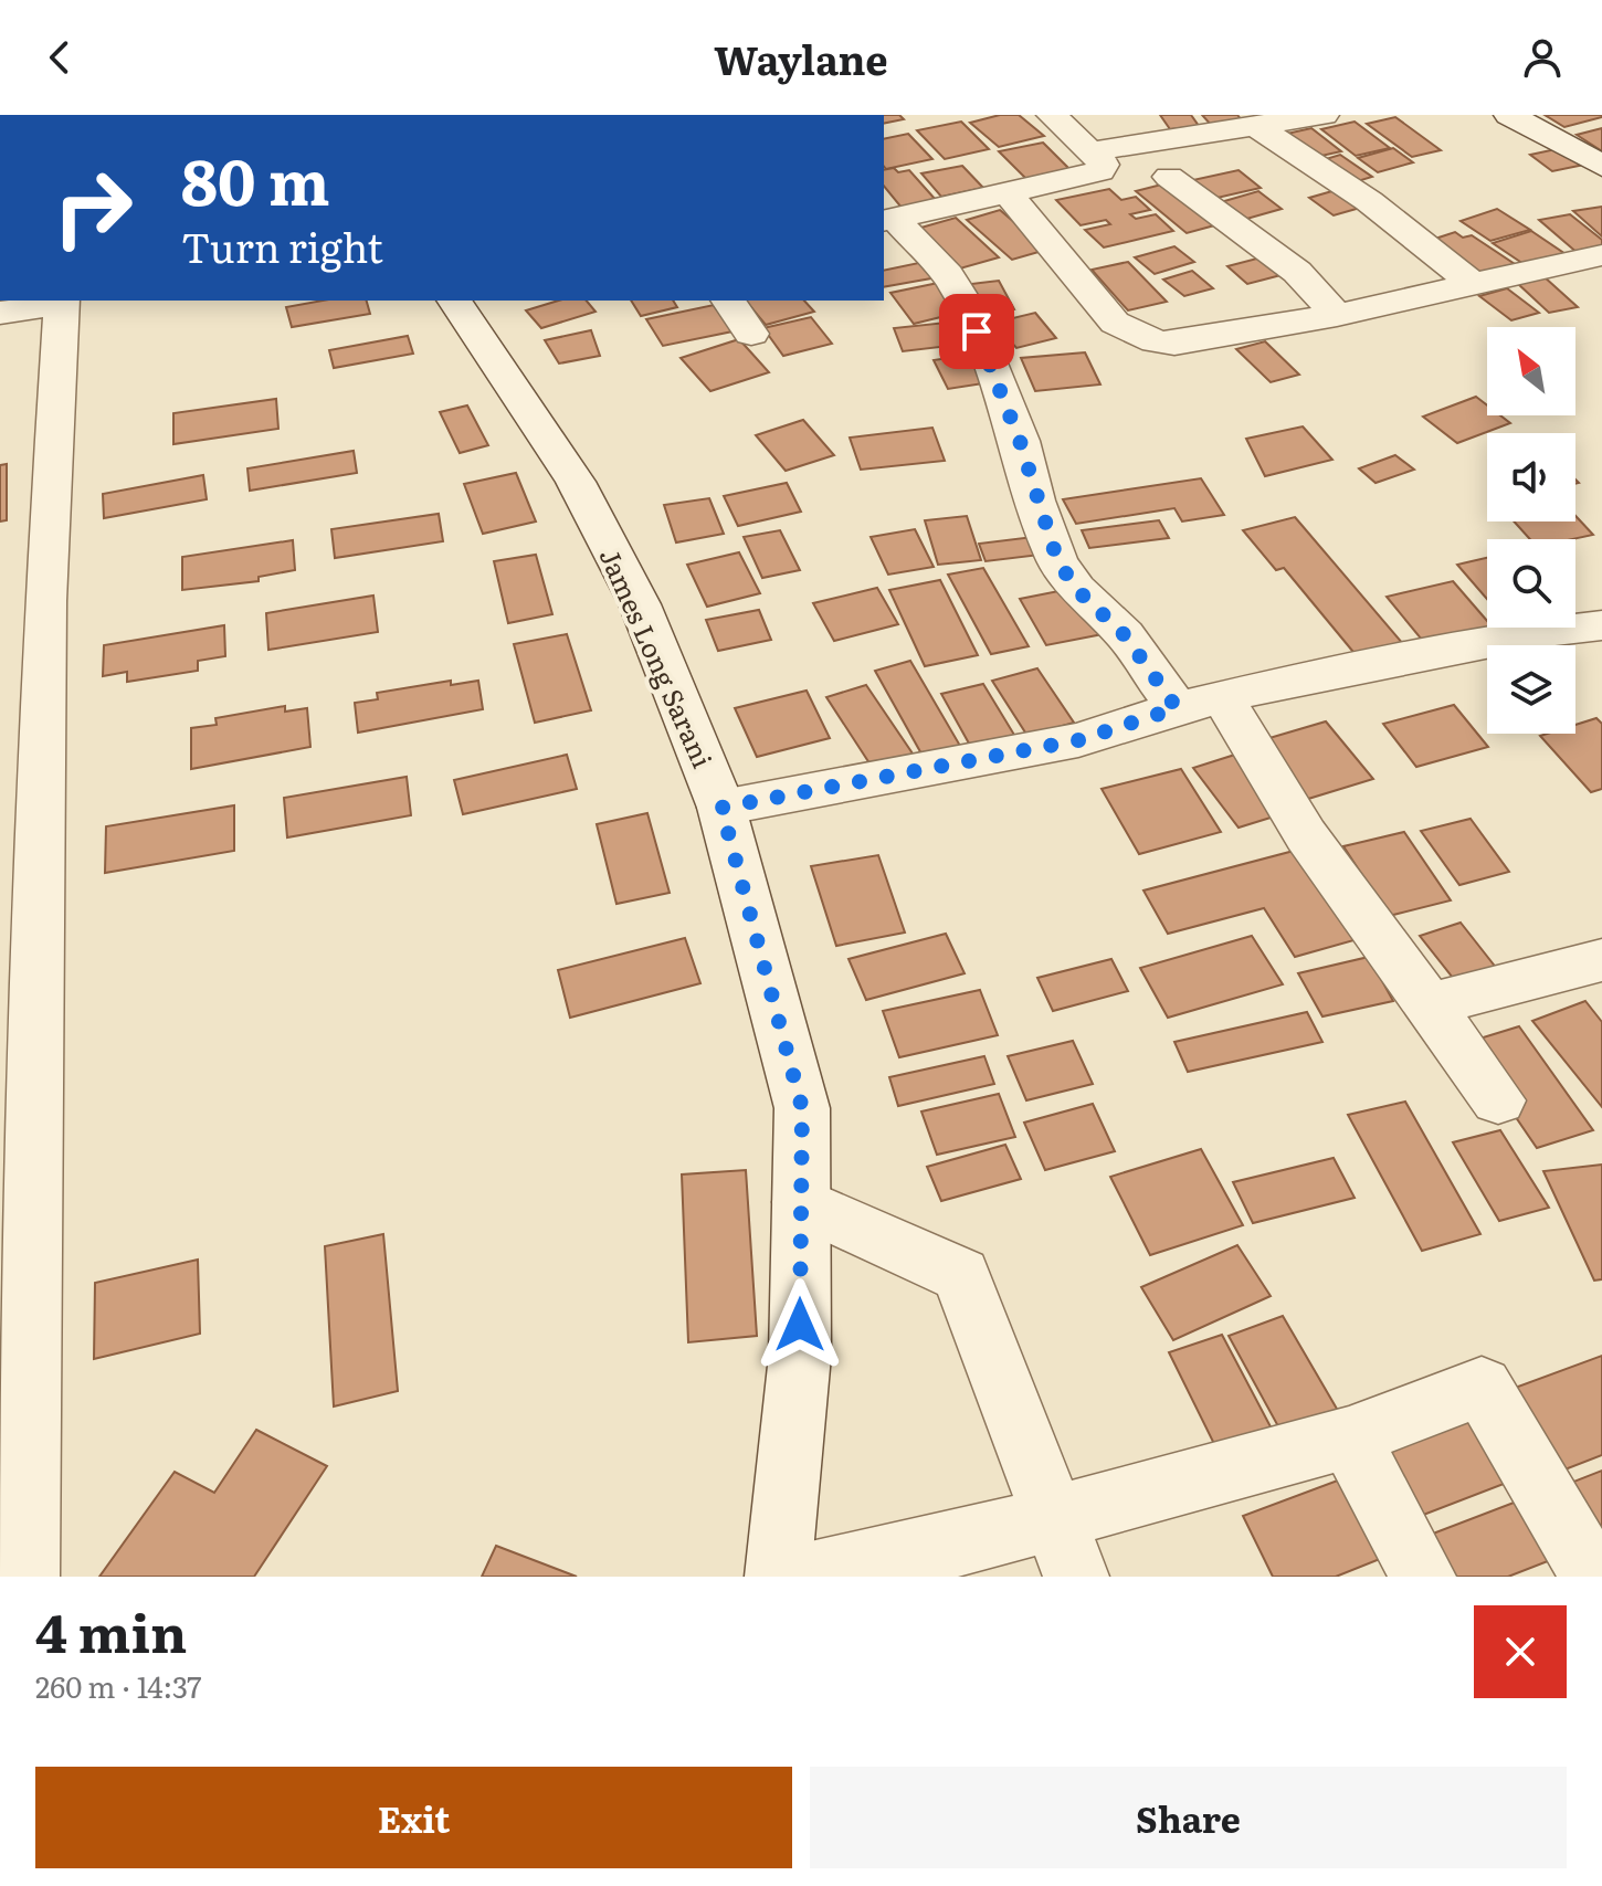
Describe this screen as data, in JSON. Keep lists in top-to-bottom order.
{
  "streets": {
    "street": ["James Long Sarani"]
  },
  "north": "top left",
  "page": {
    "header": "Waylane",
    "turn": ["80 m", "Turn right"],
    "heading": ["4 min", "260 m · 14:37"],
    "buttons": ["Exit", "Share"]
  }
}
